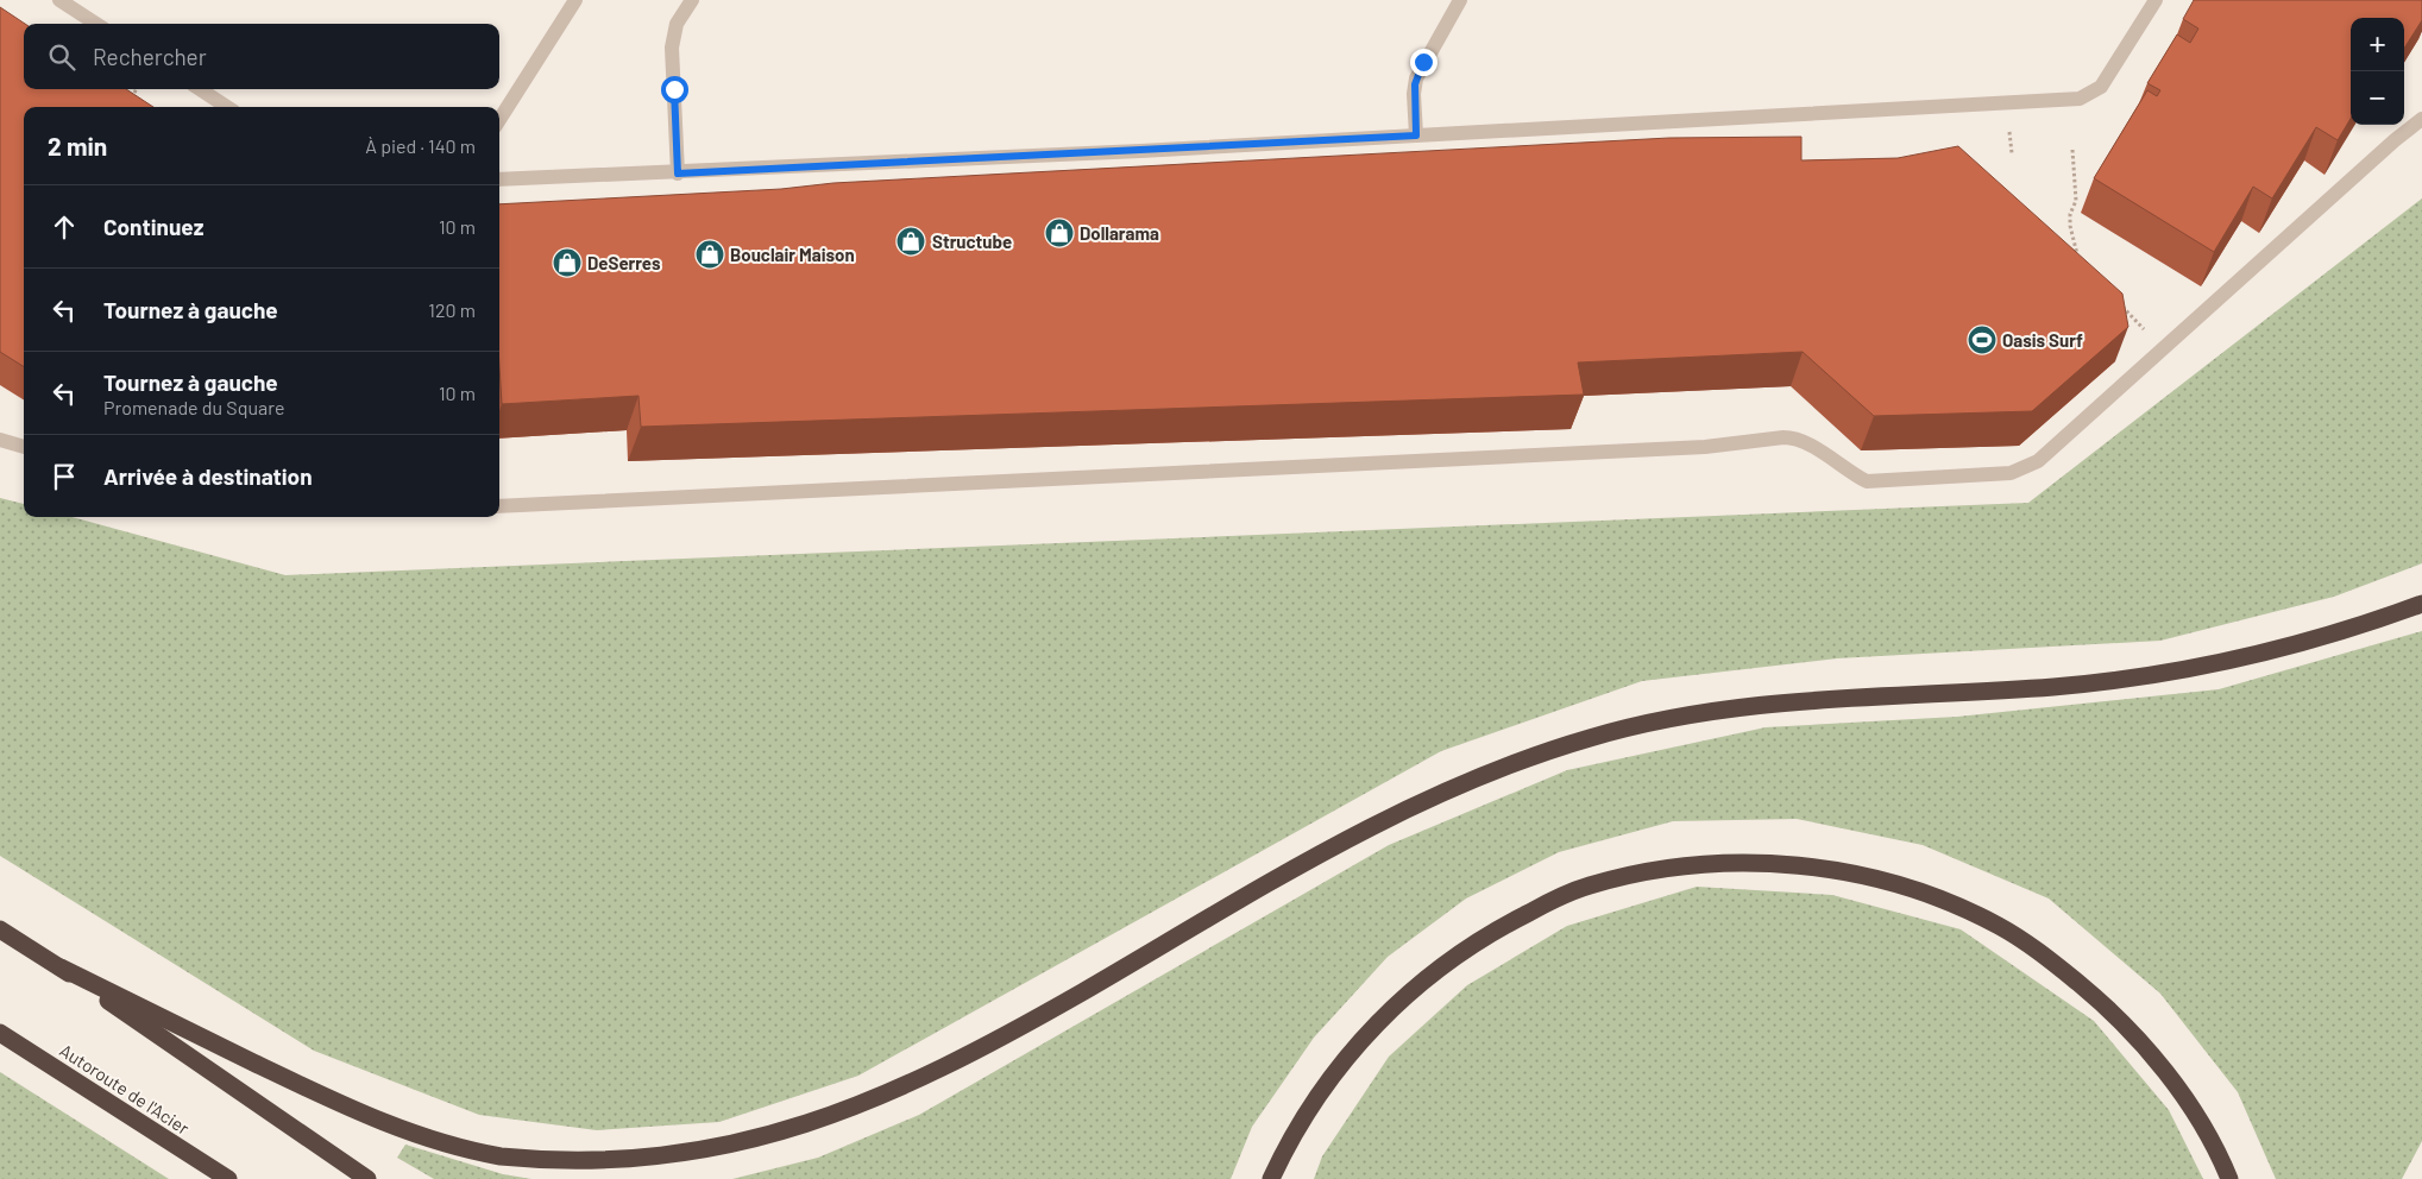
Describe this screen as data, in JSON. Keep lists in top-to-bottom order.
{
  "streets": {
    "highway": ["Autoroute de l'Acier"]
  },
  "places": {
    "shop": [
      "Dollarama",
      "Structube",
      "Bouclair Maison",
      "DeSerres"
    ],
    "sports": ["Oasis Surf"]
  },
  "page": {
    "map_buttons": ["+", "−"],
    "search": "Rechercher",
    "heading": ["2 min", "À pied · 140 m"],
    "list": [
      ["Continuez", "10 m"],
      ["Tournez à gauche", "120 m"],
      ["Tournez à gauche", "Promenade du Square", "10 m"],
      "Arrivée à destination"
    ]
  }
}
